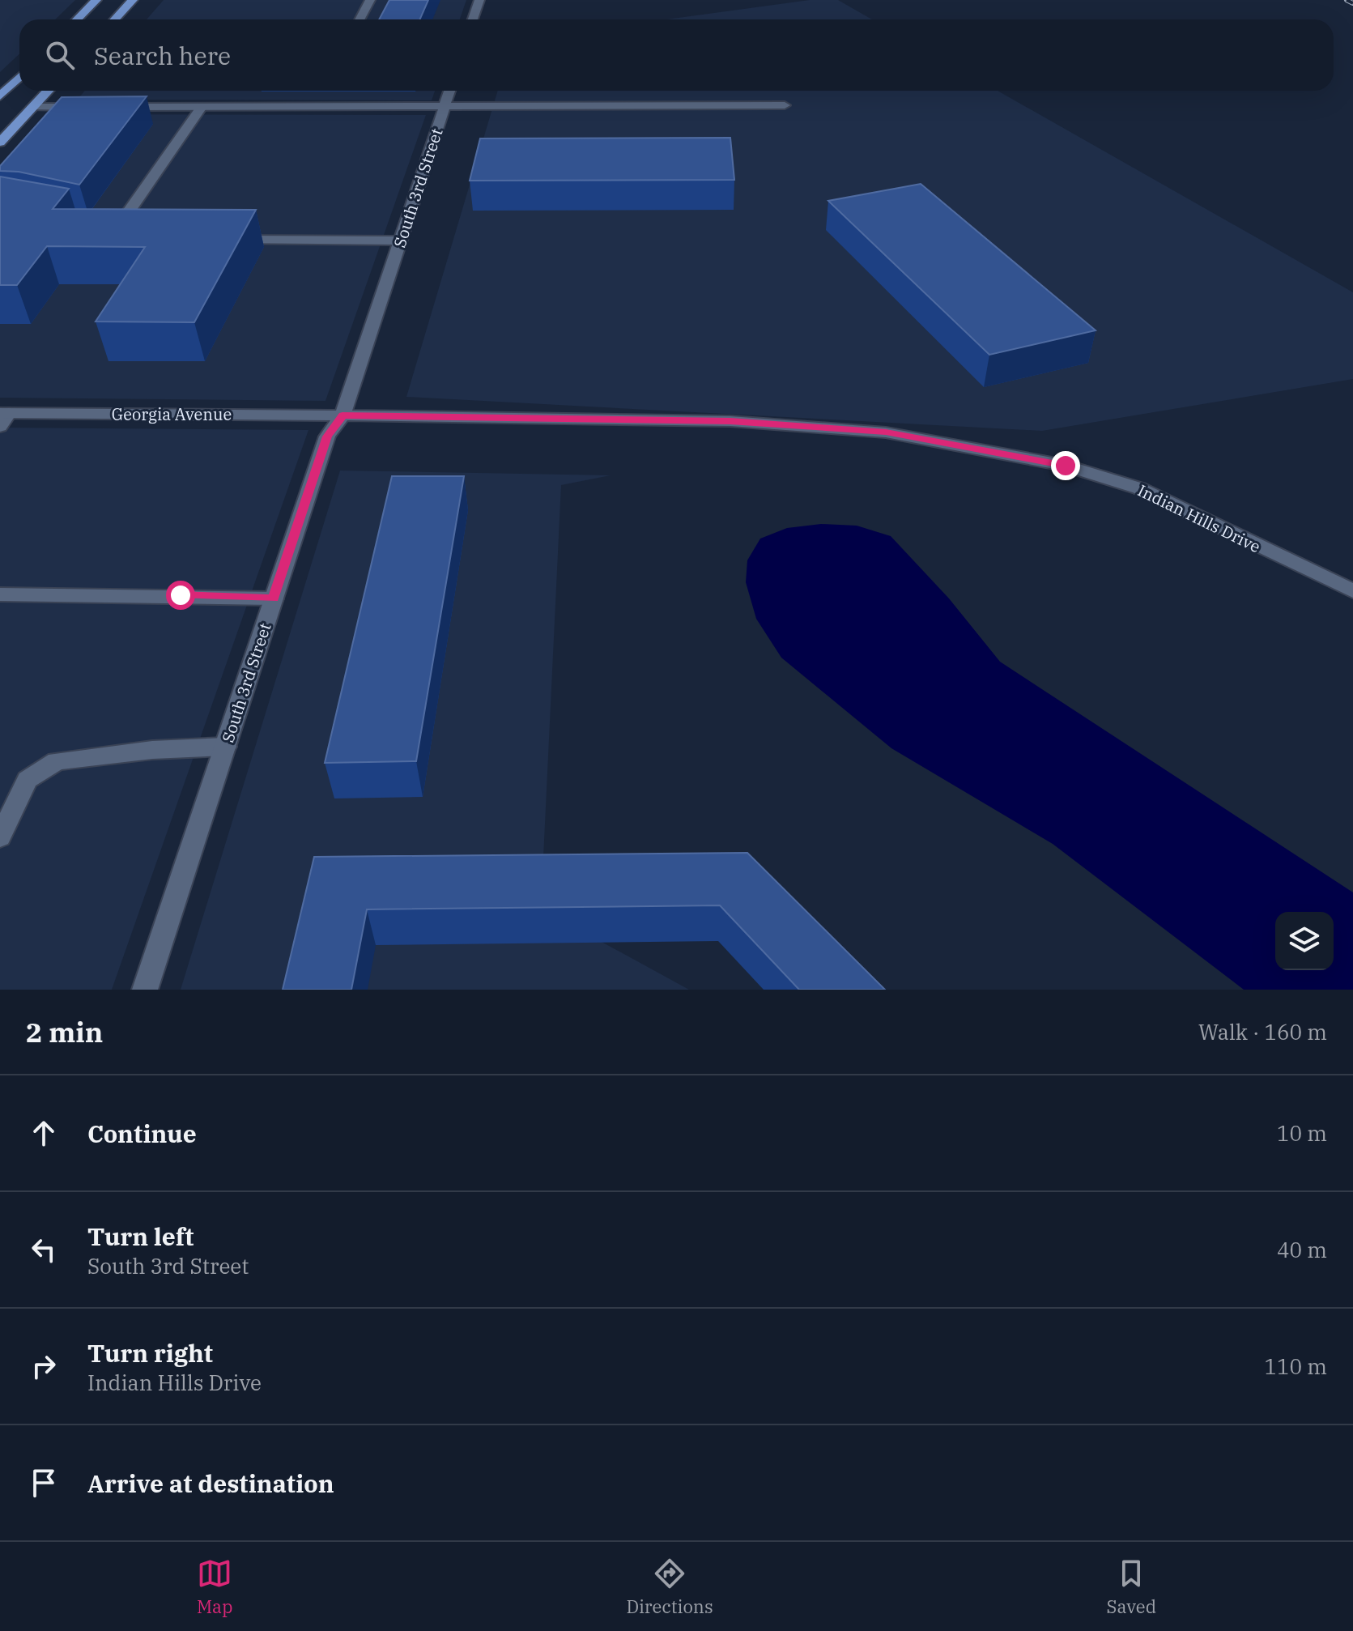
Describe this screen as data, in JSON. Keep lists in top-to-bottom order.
{
  "streets": {
    "street": ["South 3rd Street", "Georgia Avenue", "Indian Hills Drive"]
  },
  "crossings": [
    ["South 3rd Street", "Georgia Avenue"],
    ["South 3rd Street", "Indian Hills Drive"],
    ["Georgia Avenue", "Indian Hills Drive"]
  ],
  "page": {
    "search": "Search here",
    "heading": ["2 min", "Walk · 160 m"],
    "list": [
      ["Continue", "10 m"],
      ["Turn left", "South 3rd Street", "40 m"],
      ["Turn right", "Indian Hills Drive", "110 m"],
      "Arrive at destination"
    ],
    "nav": ["Map", "Directions", "Saved"]
  }
}
